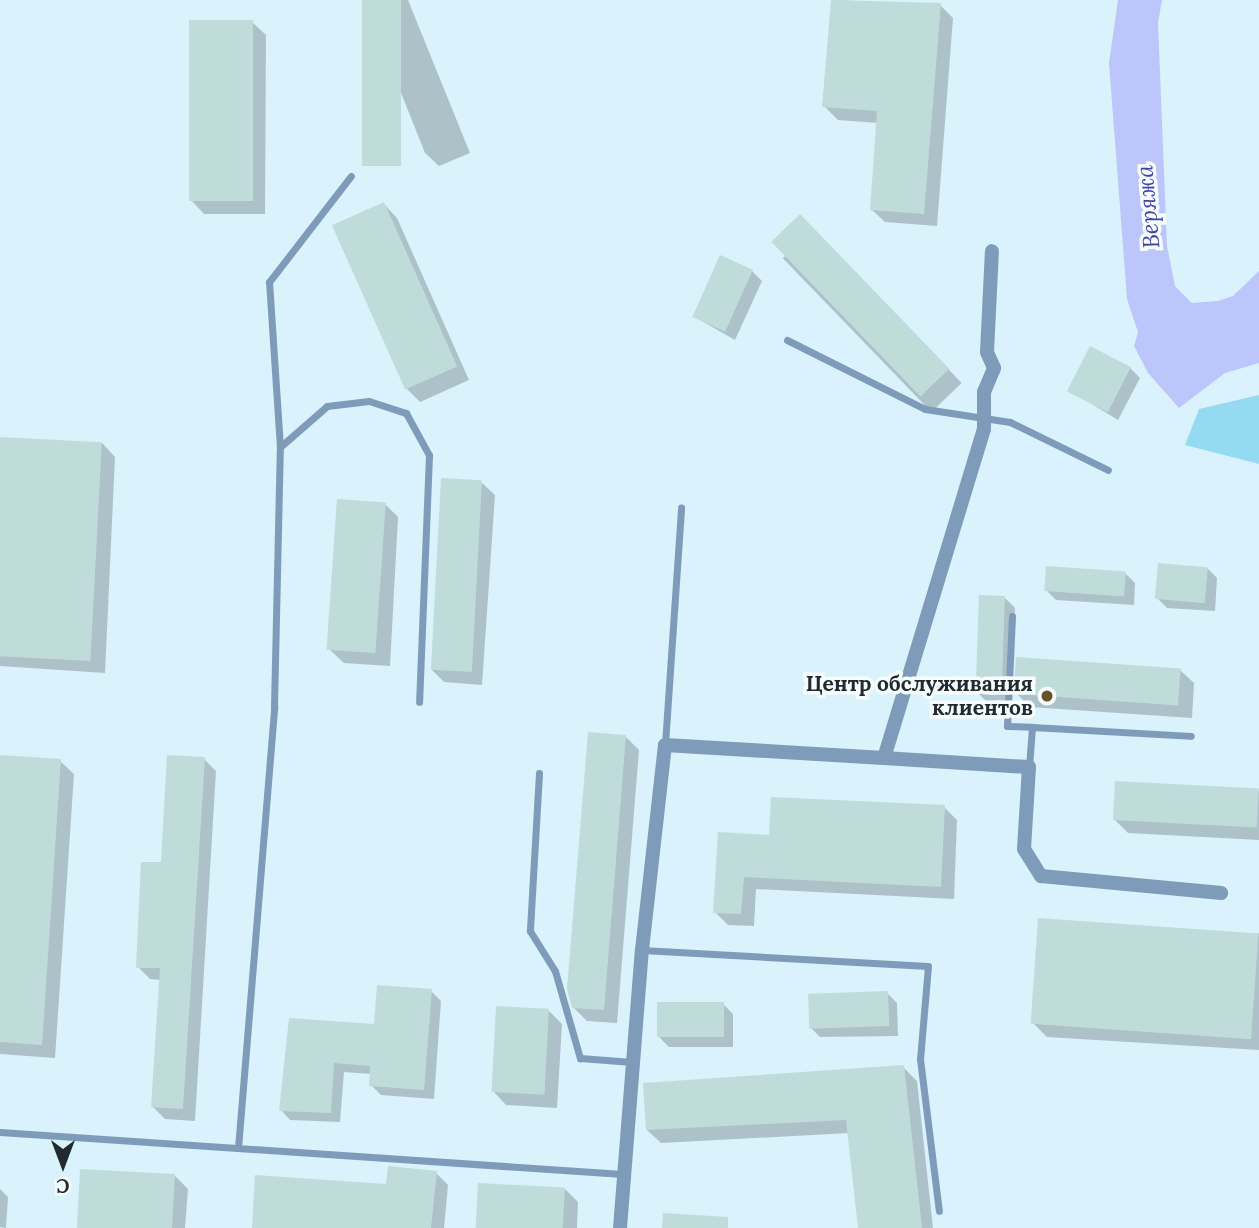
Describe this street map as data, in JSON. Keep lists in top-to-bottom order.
{
  "water": ["Веряжа"],
  "places": ["Центр обслуживания клиентов"],
  "north": "bottom"
}
